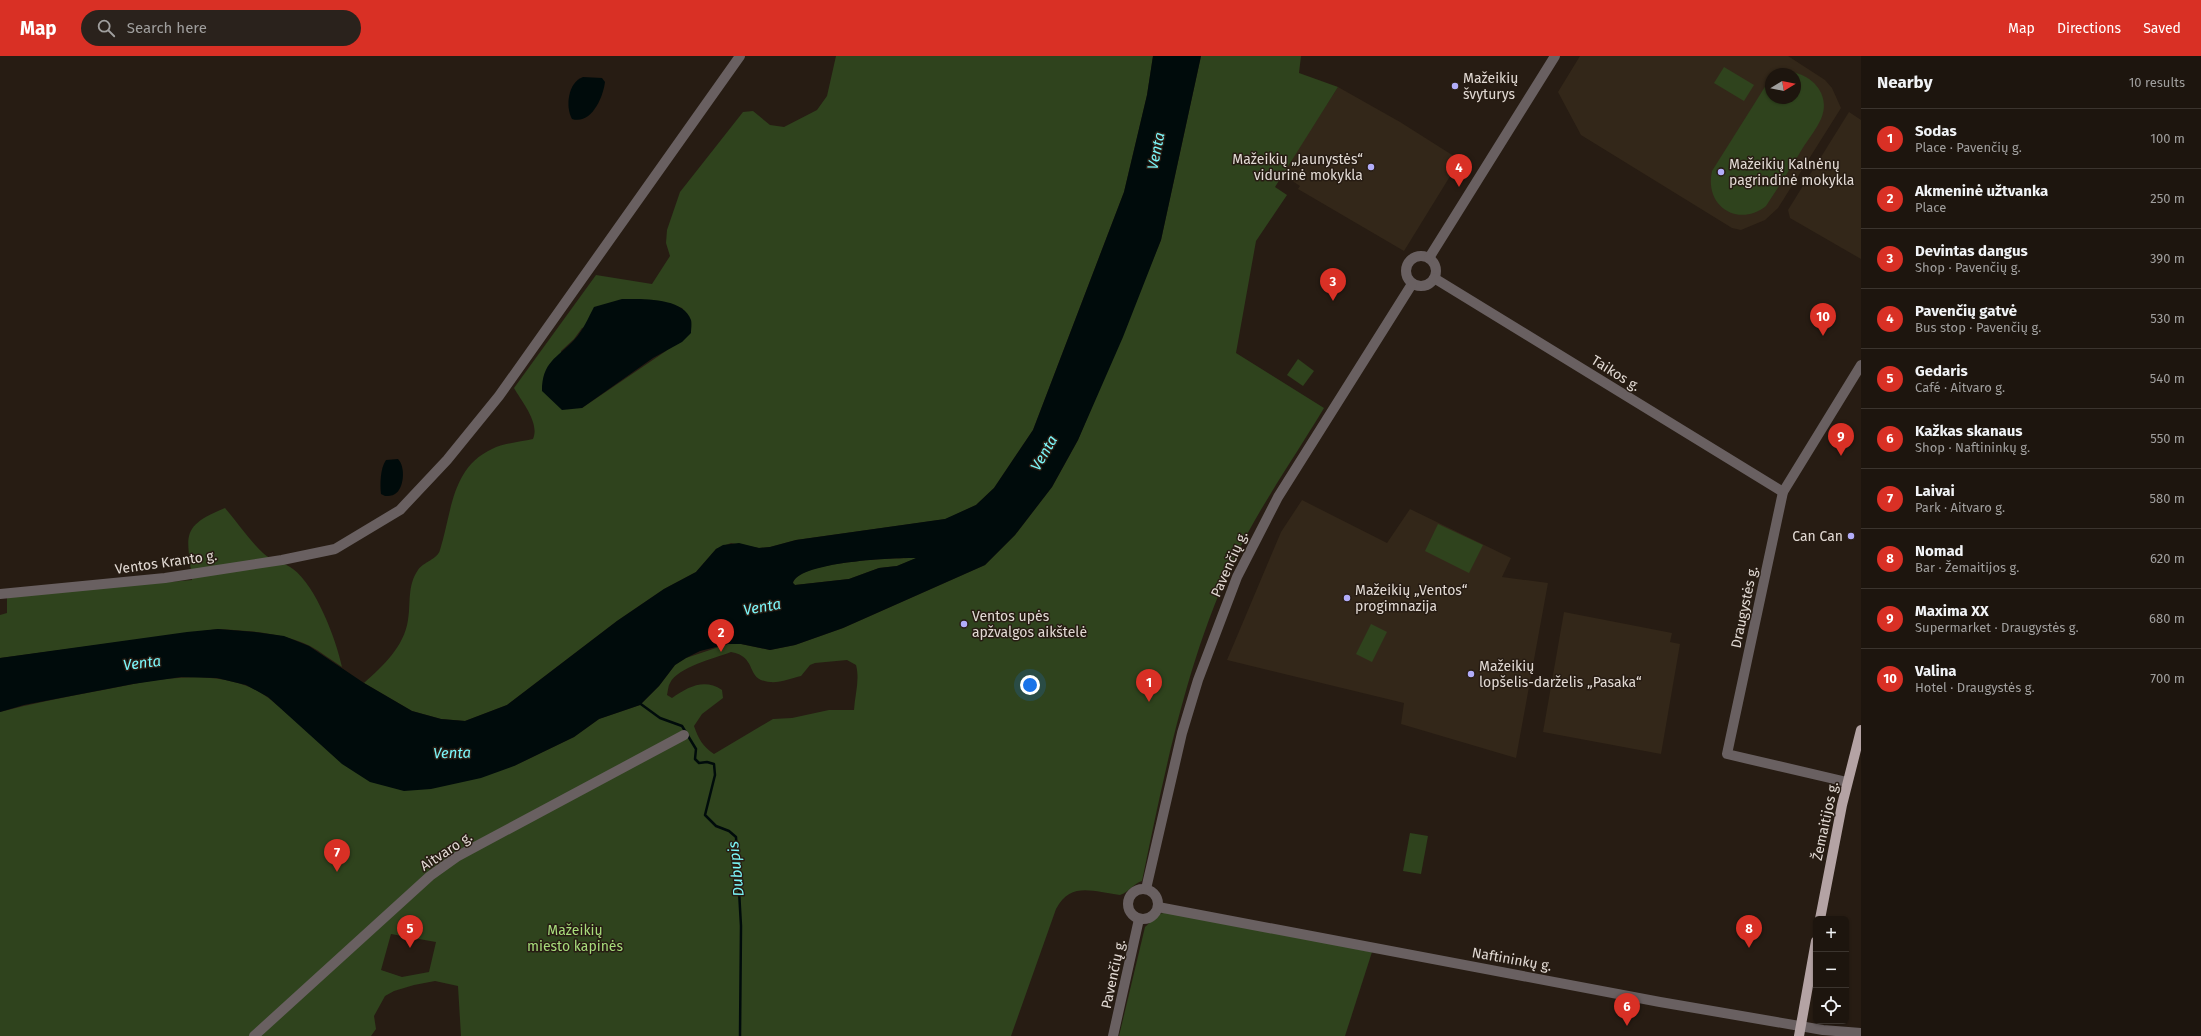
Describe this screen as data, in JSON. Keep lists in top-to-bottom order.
{
  "streets": {
    "main road": ["Žemaitijos g."],
    "street": [
      "Taikos g.",
      "Ventos Kranto g.",
      "Pavenčių g.",
      "Draugystės g.",
      "Aitvaro g.",
      "Naftininkų g."
    ]
  },
  "crossings": [
    ["Taikos g.", "Pavenčių g."],
    ["Taikos g.", "Draugystės g."],
    ["Pavenčių g.", "Naftininkų g."],
    ["Draugystės g.", "Žemaitijos g."]
  ],
  "water": ["Venta", "Dubupis"],
  "parks": ["Mažeikių miesto kapinės"],
  "places": [
    "Mažeikių švyturys",
    "Mažeikių „Jaunystės“ vidurinė mokykla",
    "Mažeikių Kalnėnų pagrindinė mokykla",
    "Can Can",
    "Mažeikių „Ventos“ progimnazija",
    "Ventos upės apžvalgos aikštelė",
    "Mažeikių lopšelis-darželis „Pasaka“"
  ],
  "north": "right",
  "page": {
    "header": "Map",
    "search": "Search here",
    "nav": ["Map", "Directions", "Saved"],
    "heading": ["Nearby", "10 results"],
    "list": [
      {
        "mark": "1",
        "name": "Sodas",
        "note": "Place · Pavenčių g.",
        "value": "100 m"
      },
      {
        "mark": "2",
        "name": "Akmeninė užtvanka",
        "note": "Place",
        "value": "250 m"
      },
      {
        "mark": "3",
        "name": "Devintas dangus",
        "note": "Shop · Pavenčių g.",
        "value": "390 m"
      },
      {
        "mark": "4",
        "name": "Pavenčių gatvė",
        "note": "Bus stop · Pavenčių g.",
        "value": "530 m"
      },
      {
        "mark": "5",
        "name": "Gedaris",
        "note": "Café · Aitvaro g.",
        "value": "540 m"
      },
      {
        "mark": "6",
        "name": "Kažkas skanaus",
        "note": "Shop · Naftininkų g.",
        "value": "550 m"
      },
      {
        "mark": "7",
        "name": "Laivai",
        "note": "Park · Aitvaro g.",
        "value": "580 m"
      },
      {
        "mark": "8",
        "name": "Nomad",
        "note": "Bar · Žemaitijos g.",
        "value": "620 m"
      },
      {
        "mark": "9",
        "name": "Maxima XX",
        "note": "Supermarket · Draugystės g.",
        "value": "680 m"
      },
      {
        "mark": "10",
        "name": "Valina",
        "note": "Hotel · Draugystės g.",
        "value": "700 m"
      }
    ],
    "pins": [
      "4",
      "3",
      "10",
      "9",
      "2",
      "1",
      "7",
      "5",
      "8",
      "6"
    ],
    "map_buttons": ["+", "−"]
  }
}
